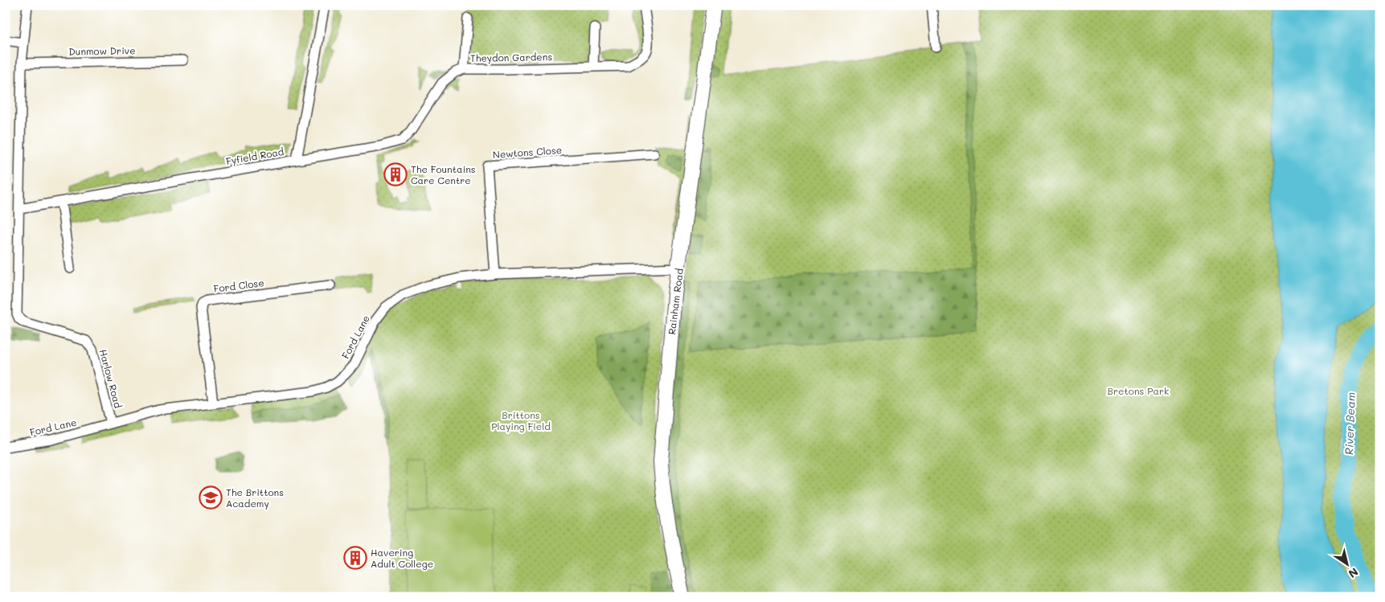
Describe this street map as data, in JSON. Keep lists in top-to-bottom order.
{
  "streets": {
    "main road": ["Rainham Road"],
    "street": [
      "Dunmow Drive",
      "Theydon Gardens",
      "Newtons Close",
      "Fyfield Road",
      "Ford Close",
      "Ford Lane",
      "Harlow Road"
    ]
  },
  "crossings": [
    ["Dunmow Drive", "Harlow Road"],
    ["Theydon Gardens", "Fyfield Road"],
    ["Newtons Close", "Ford Lane"],
    ["Fyfield Road", "Harlow Road"],
    ["Ford Close", "Ford Lane"],
    ["Rainham Road", "Ford Lane"],
    ["Ford Lane", "Harlow Road"]
  ],
  "water": ["River Beam"],
  "parks": ["Bretons Park", "Brittons Playing Field"],
  "places": {
    "building": ["The Fountains Care Centre", "Havering Adult College"],
    "school or university": ["The Brittons Academy"]
  },
  "north": "bottom right"
}
